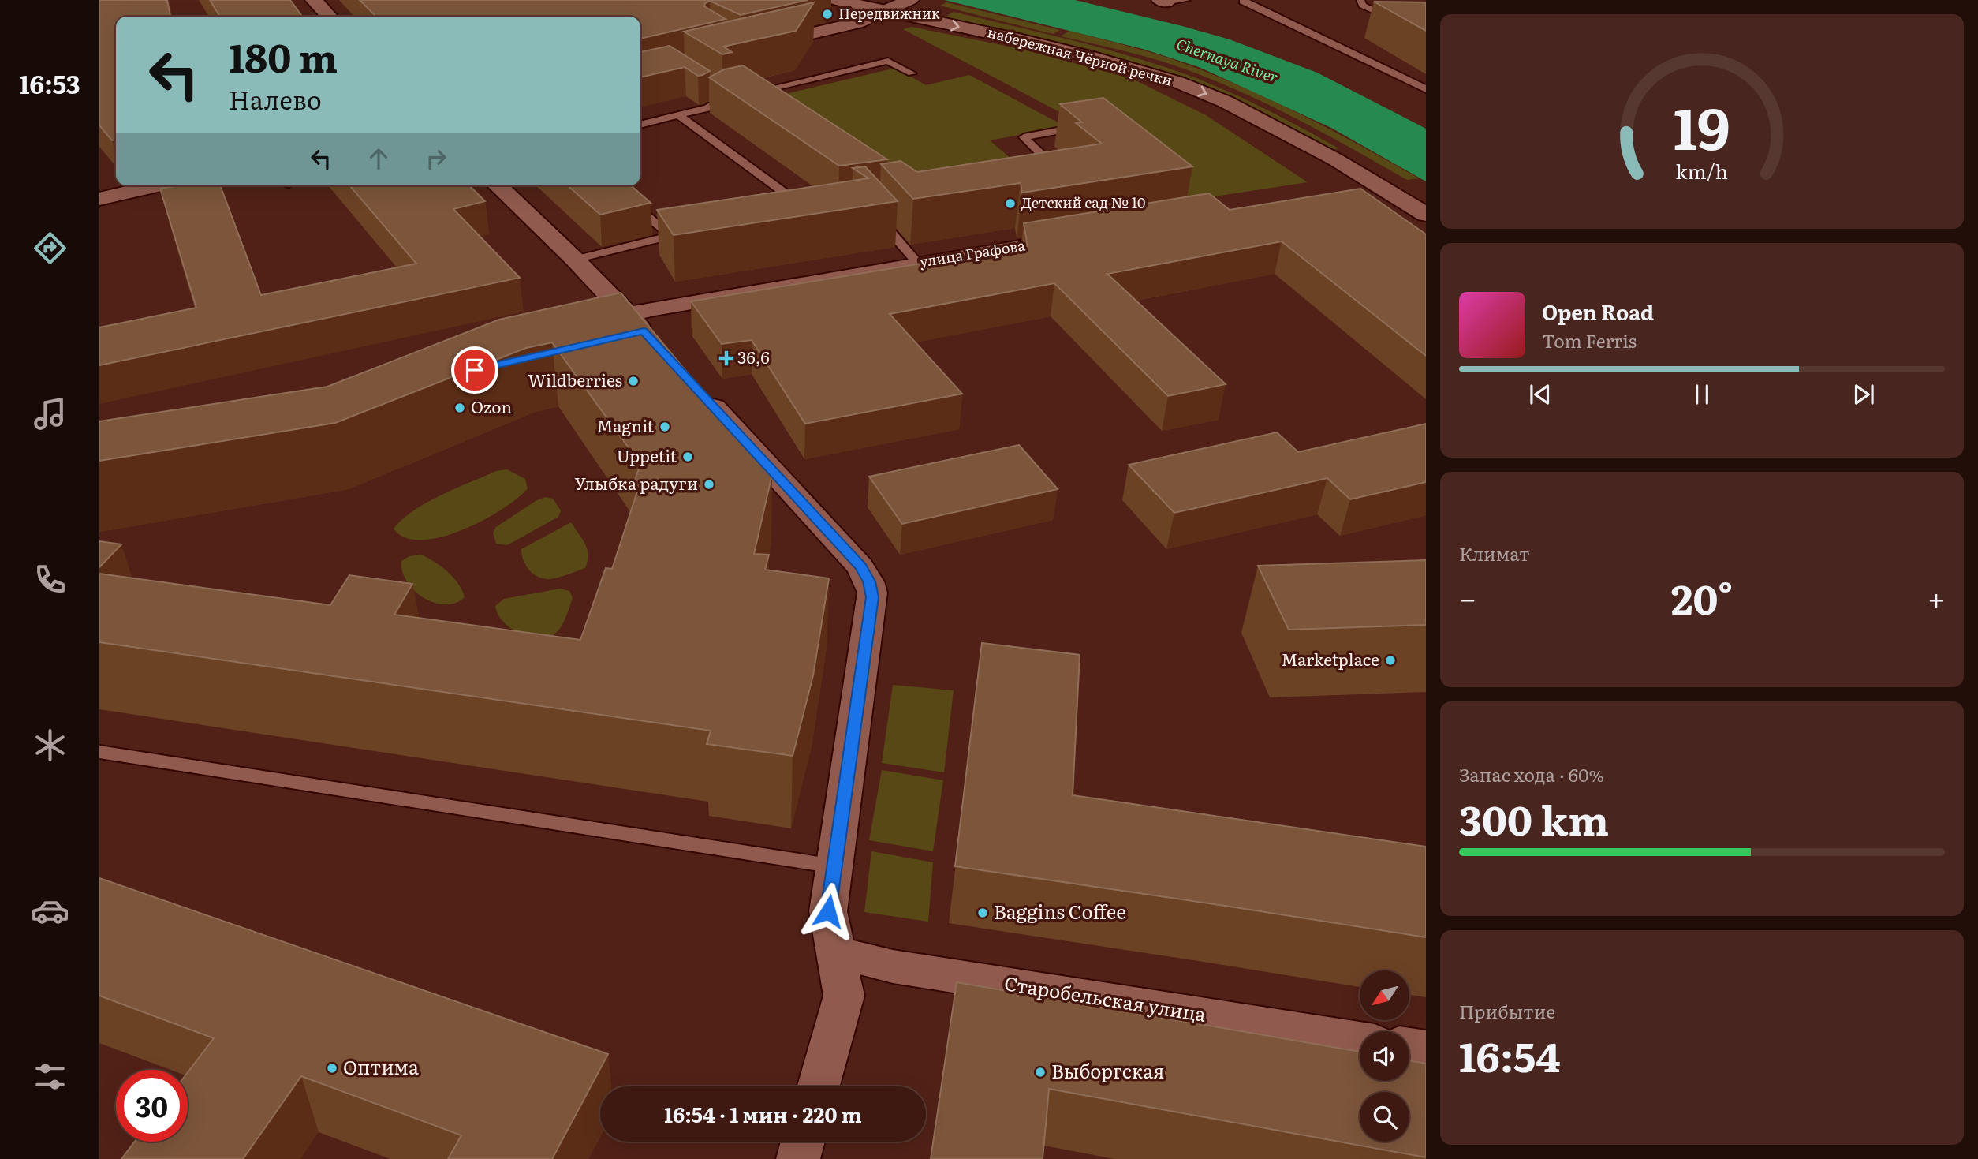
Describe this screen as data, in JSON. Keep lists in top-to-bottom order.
{
  "streets": {
    "street": ["набережная Чёрной речки", "улица Графова", "Старобельская улица"]
  },
  "one_way": ["набережная Чёрной речки"],
  "water": ["Chernaya River"],
  "places": {
    "other": [
      "Передвижник",
      "Детский сад № 10",
      "Wildberries",
      "Ozon",
      "Magnit",
      "Uppetit",
      "Улыбка радуги",
      "Marketplace",
      "Baggins Coffee",
      "Оптима",
      "Выборгская"
    ],
    "health": ["36,6"]
  },
  "north": "bottom left",
  "page": {
    "tabs": "16:53",
    "turn": ["180 m", "Налево"],
    "song": ["Open Road", "Tom Ferris"],
    "tile": [
      "Климат",
      ["Запас хода · 60%", "300 km"],
      ["Прибытие", "16:54"]
    ],
    "heat": ["−", "20°", "+"],
    "limit": "30",
    "trip": "16:54 · 1 мин · 220 m",
    "gauge": ["19", "km/h"]
  }
}
